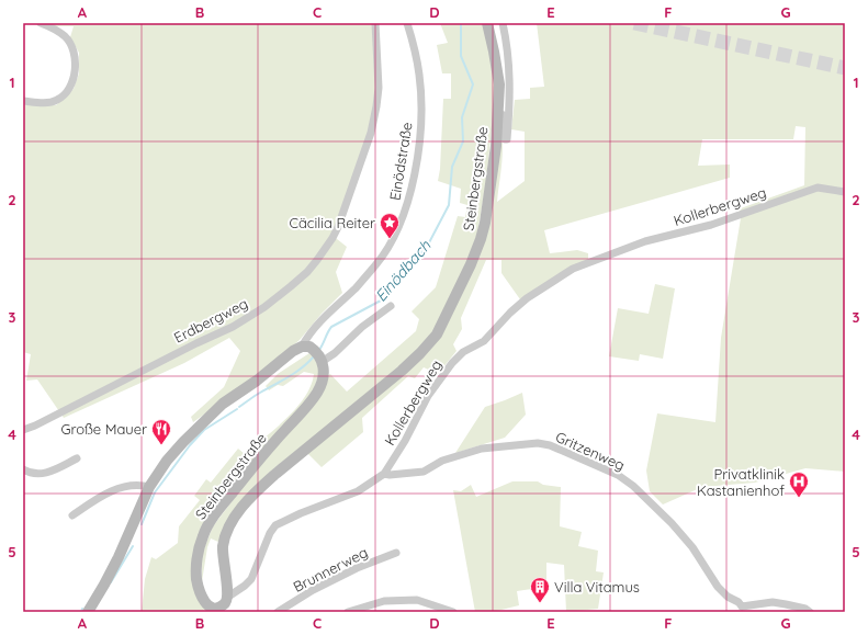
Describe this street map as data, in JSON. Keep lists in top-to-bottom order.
{
  "streets": {
    "main road": ["Steinbergstraße"],
    "street": [
      "Einödstraße",
      "Kollerbergweg",
      "Erdbergweg",
      "Gritzenweg",
      "Brunnerweg"
    ]
  },
  "crossings": [
    ["Steinbergstraße", "Kollerbergweg"],
    ["Kollerbergweg", "Gritzenweg"]
  ],
  "water": ["Einödbach"],
  "places": {
    "place": ["Cäcilia Reiter"],
    "restaurant": ["Große Mauer"],
    "hospital": ["Privatklinik Kastanienhof"],
    "building": ["Villa Vitamus"]
  },
  "grid": {
    "columns": [
      "A",
      "B",
      "C",
      "D",
      "E",
      "F",
      "G"
    ],
    "rows": [
      "1",
      "2",
      "3",
      "4",
      "5"
    ]
  }
}
